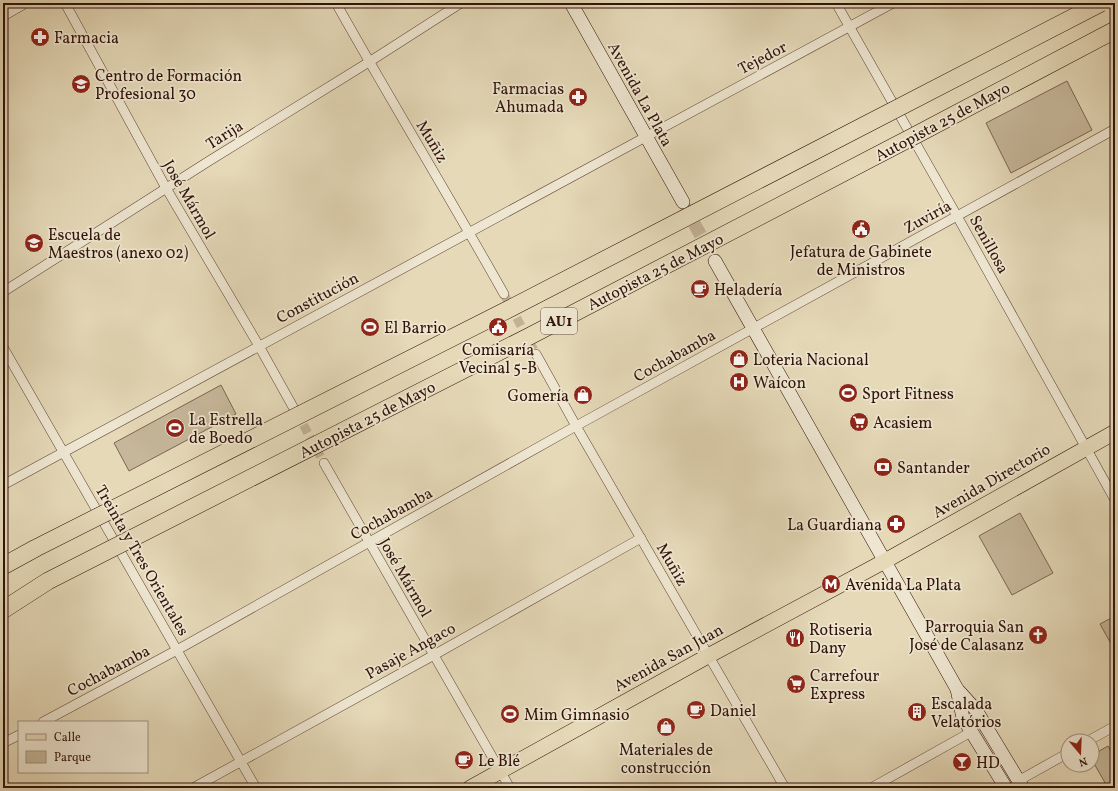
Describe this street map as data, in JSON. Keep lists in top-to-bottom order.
{
  "streets": {
    "highway": ["Autopista 25 de Mayo", "AU1"],
    "main road": ["Avenida La Plata", "Avenida Directorio", "Avenida San Juan"],
    "street": [
      "Tejedor",
      "Tarija",
      "Muñiz",
      "José Mármol",
      "Zuviría",
      "Senillosa",
      "Constitución",
      "Cochabamba",
      "Treinta y Tres Orientales",
      "Pasaje Angaco"
    ]
  },
  "crossings": [
    ["Tejedor", "Avenida La Plata"],
    ["Tejedor", "Senillosa"],
    ["Tejedor", "Constitución"],
    ["Avenida La Plata", "Constitución"],
    ["Tarija", "Muñiz"],
    ["Tarija", "José Mármol"],
    ["Muñiz", "Constitución"],
    ["Muñiz", "Cochabamba"],
    ["Muñiz", "Pasaje Angaco"],
    ["Muñiz", "Avenida San Juan"],
    ["José Mármol", "Constitución"],
    ["José Mármol", "Cochabamba"],
    ["José Mármol", "Pasaje Angaco"],
    ["José Mármol", "Avenida San Juan"],
    ["Zuviría", "Senillosa"],
    ["Zuviría", "Cochabamba"],
    ["Senillosa", "Avenida Directorio"],
    ["Constitución", "Treinta y Tres Orientales"],
    ["Cochabamba", "Treinta y Tres Orientales"],
    ["Avenida Directorio", "Avenida San Juan"],
    ["Treinta y Tres Orientales", "Pasaje Angaco"]
  ],
  "places": {
    "pharmacy": ["Farmacia", "Farmacias Ahumada", "La Guardiana"],
    "school or university": ["Centro de Formación Profesional 30", "Escuela de Maestros (anexo 02)"],
    "public building": ["Jefatura de Gabinete de Ministros", "Comisaría Vecinal 5-B"],
    "cafe": ["Heladería", "Daniel", "Le Blé"],
    "sports": [
      "El Barrio",
      "Sport Fitness",
      "La Estrella de Boedo",
      "Mim Gimnasio"
    ],
    "shop": ["Loteria Nacional", "Gomería", "Materiales de construcción"],
    "hospital": ["Waícon"],
    "supermarket": ["Acasiem", "Carrefour Express"],
    "bank": ["Santander"],
    "metro station": ["Avenida La Plata"],
    "church": ["Parroquia San José de Calasanz"],
    "restaurant": ["Rotiseria Dany"],
    "building": ["Escalada Velatórios"],
    "bar": ["HD"]
  },
  "legend": ["Calle", "Parque"],
  "north": "bottom"
}
